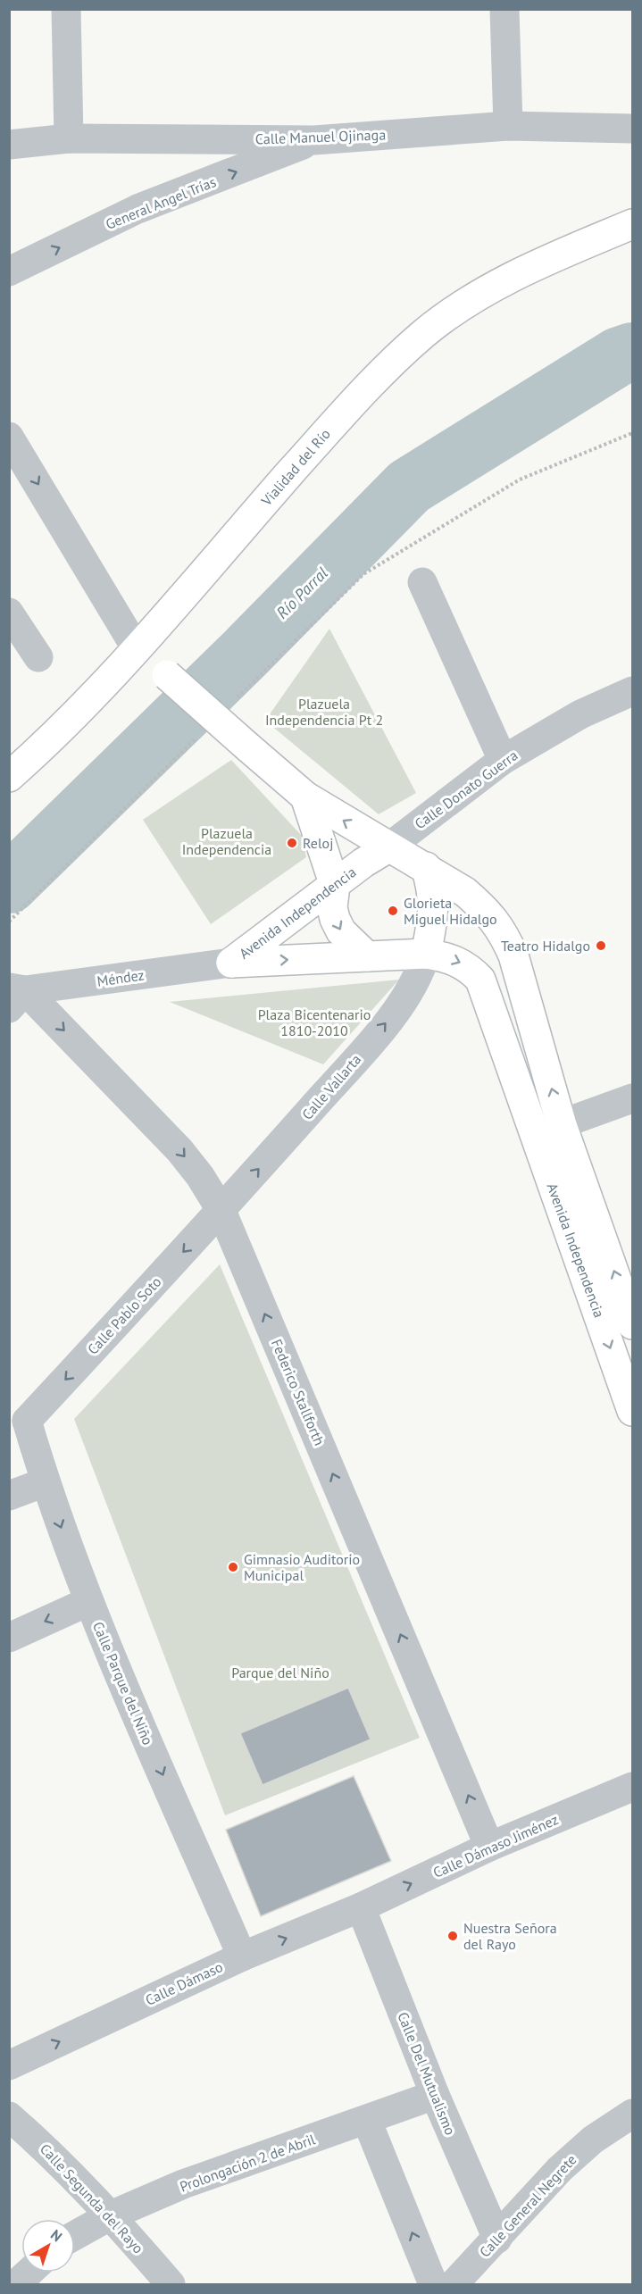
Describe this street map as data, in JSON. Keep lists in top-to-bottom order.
{
  "streets": {
    "main road": ["Vialidad del Río", "Avenida Independencia"],
    "street": [
      "Calle Manuel Ojinaga",
      "General Angel Trías",
      "Calle Donato Guerra",
      "Méndez",
      "Calle Vallarta",
      "Calle Pablo Soto",
      "Federico Stallforth",
      "Calle Parque del Niño",
      "Calle Dámaso Jiménez",
      "Calle Dámaso",
      "Calle Del Mutualismo",
      "Prolongación 2 de Abril",
      "Calle Segunda del Rayo",
      "Calle General Negrete"
    ]
  },
  "crossings": [
    ["Calle Manuel Ojinaga", "General Angel Trías"],
    ["Calle Donato Guerra", "Avenida Independencia"],
    ["Calle Donato Guerra", "Calle Vallarta"],
    ["Avenida Independencia", "Méndez"],
    ["Avenida Independencia", "Calle Vallarta"],
    ["Méndez", "Federico Stallforth"],
    ["Calle Vallarta", "Calle Pablo Soto"],
    ["Calle Vallarta", "Federico Stallforth"],
    ["Calle Pablo Soto", "Federico Stallforth"],
    ["Calle Pablo Soto", "Calle Parque del Niño"],
    ["Federico Stallforth", "Calle Dámaso Jiménez"],
    ["Calle Parque del Niño", "Calle Dámaso"],
    ["Calle Dámaso Jiménez", "Calle Dámaso"],
    ["Calle Dámaso Jiménez", "Calle Del Mutualismo"],
    ["Calle Dámaso", "Calle Del Mutualismo"],
    ["Calle Del Mutualismo", "Prolongación 2 de Abril"],
    ["Calle Del Mutualismo", "Calle General Negrete"],
    ["Prolongación 2 de Abril", "Calle Segunda del Rayo"]
  ],
  "one_way": [
    "General Angel Trías",
    "Calle Vallarta",
    "Calle Pablo Soto",
    "Calle Parque del Niño",
    "Calle Dámaso Jiménez",
    "Calle Dámaso"
  ],
  "water": ["Río Parral"],
  "parks": [
    "Plazuela Independencia Pt 2",
    "Plazuela Independencia",
    "Plaza Bicentenario 1810-2010",
    "Parque del Niño"
  ],
  "places": [
    "Reloj",
    "Glorieta Miguel Hidalgo",
    "Teatro Hidalgo",
    "Gimnasio Auditorio Municipal",
    "Nuestra Señora del Rayo"
  ],
  "north": "top right"
}
